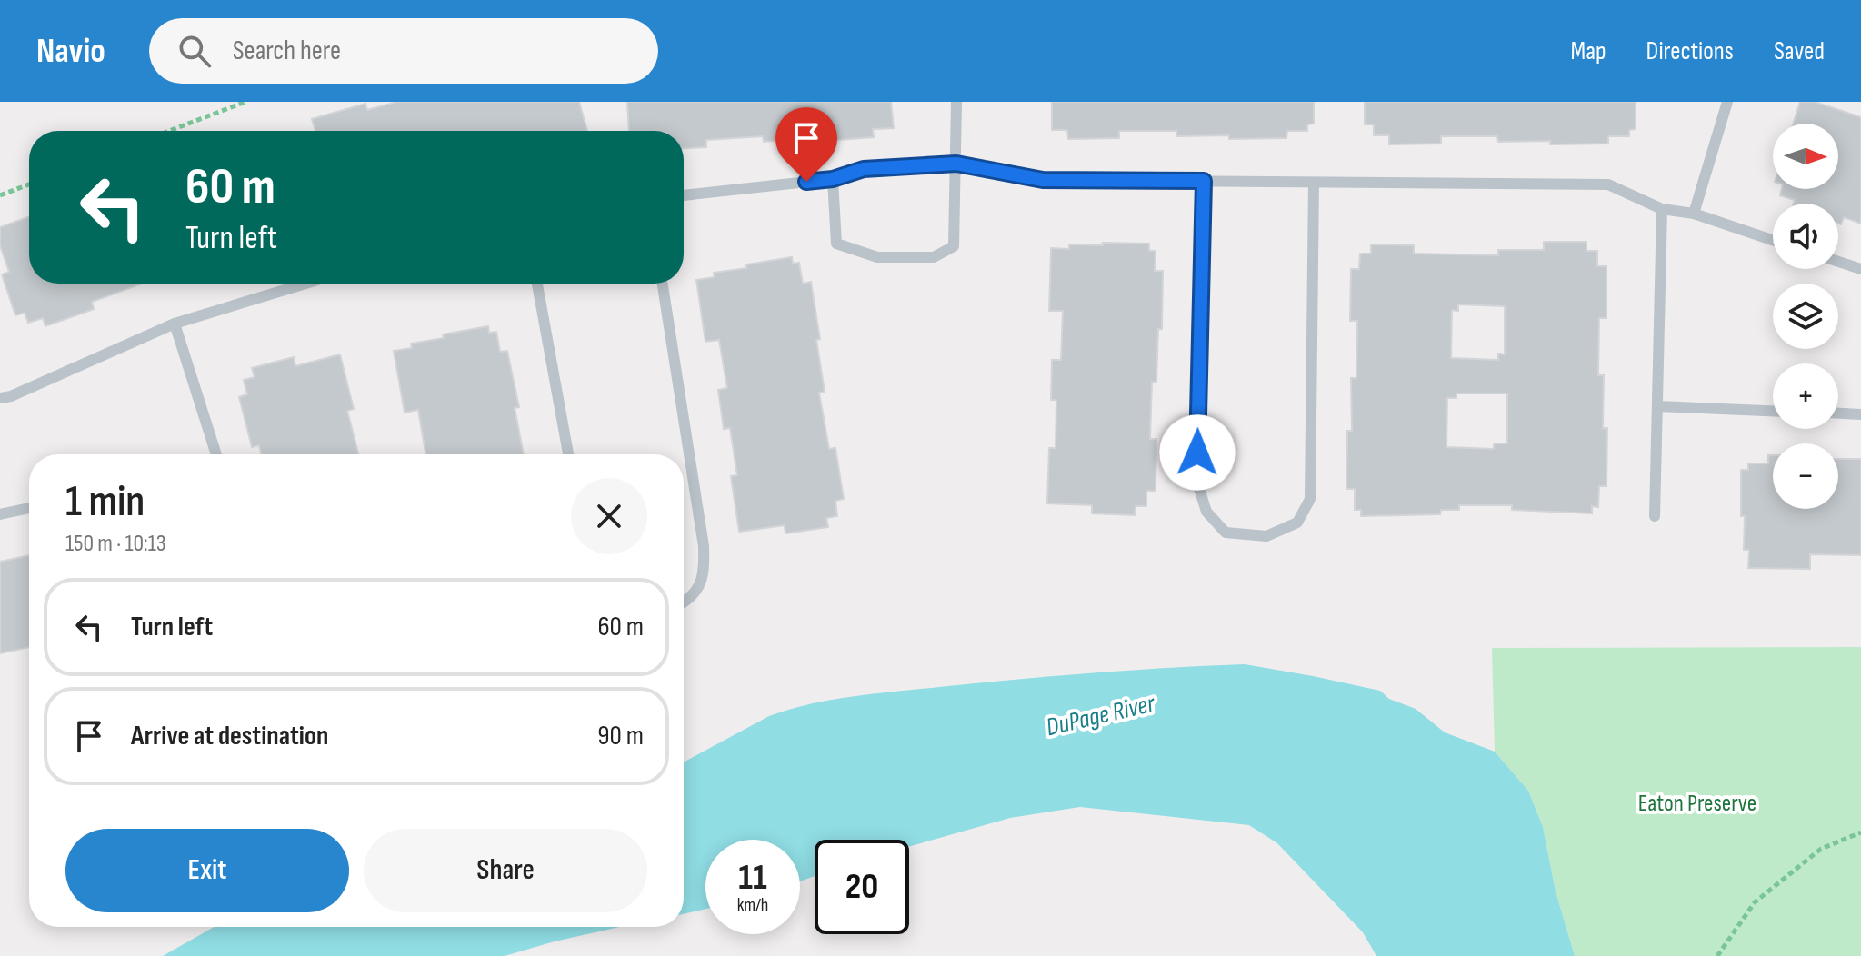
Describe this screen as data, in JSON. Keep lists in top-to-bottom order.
{
  "water": ["DuPage River"],
  "parks": ["Eaton Preserve"],
  "north": "right",
  "page": {
    "header": "Navio",
    "search": "Search here",
    "nav": ["Map", "Directions", "Saved"],
    "map_buttons": ["+", "−"],
    "turn": ["60 m", "Turn left"],
    "heading": ["1 min", "150 m · 10:13"],
    "list": [
      {
        "name": "Turn left",
        "value": "60 m"
      },
      {
        "name": "Arrive at destination",
        "value": "90 m"
      }
    ],
    "buttons": ["Exit", "Share"],
    "speed": "11 km/h",
    "limit": "20"
  }
}
